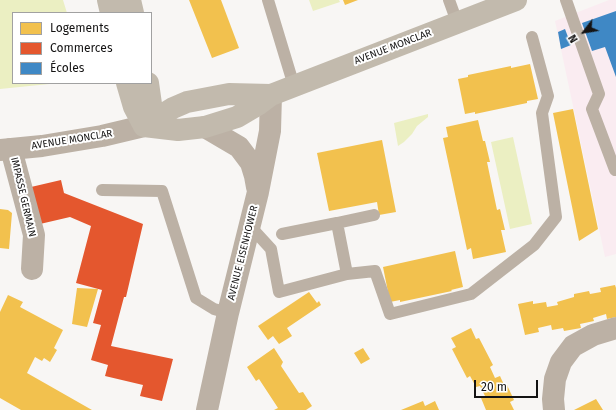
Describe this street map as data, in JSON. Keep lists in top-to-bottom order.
{
  "streets": {
    "main road": ["AVENUE MONCLAR"],
    "street": ["IMPASSE GERMAIN", "AVENUE EISENHOWER"]
  },
  "crossings": [
    ["AVENUE MONCLAR", "IMPASSE GERMAIN"],
    ["AVENUE MONCLAR", "AVENUE EISENHOWER"]
  ],
  "legend": ["Logements", "Commerces", "Écoles"],
  "scale_bar": "20 m",
  "north": "bottom left"
}
